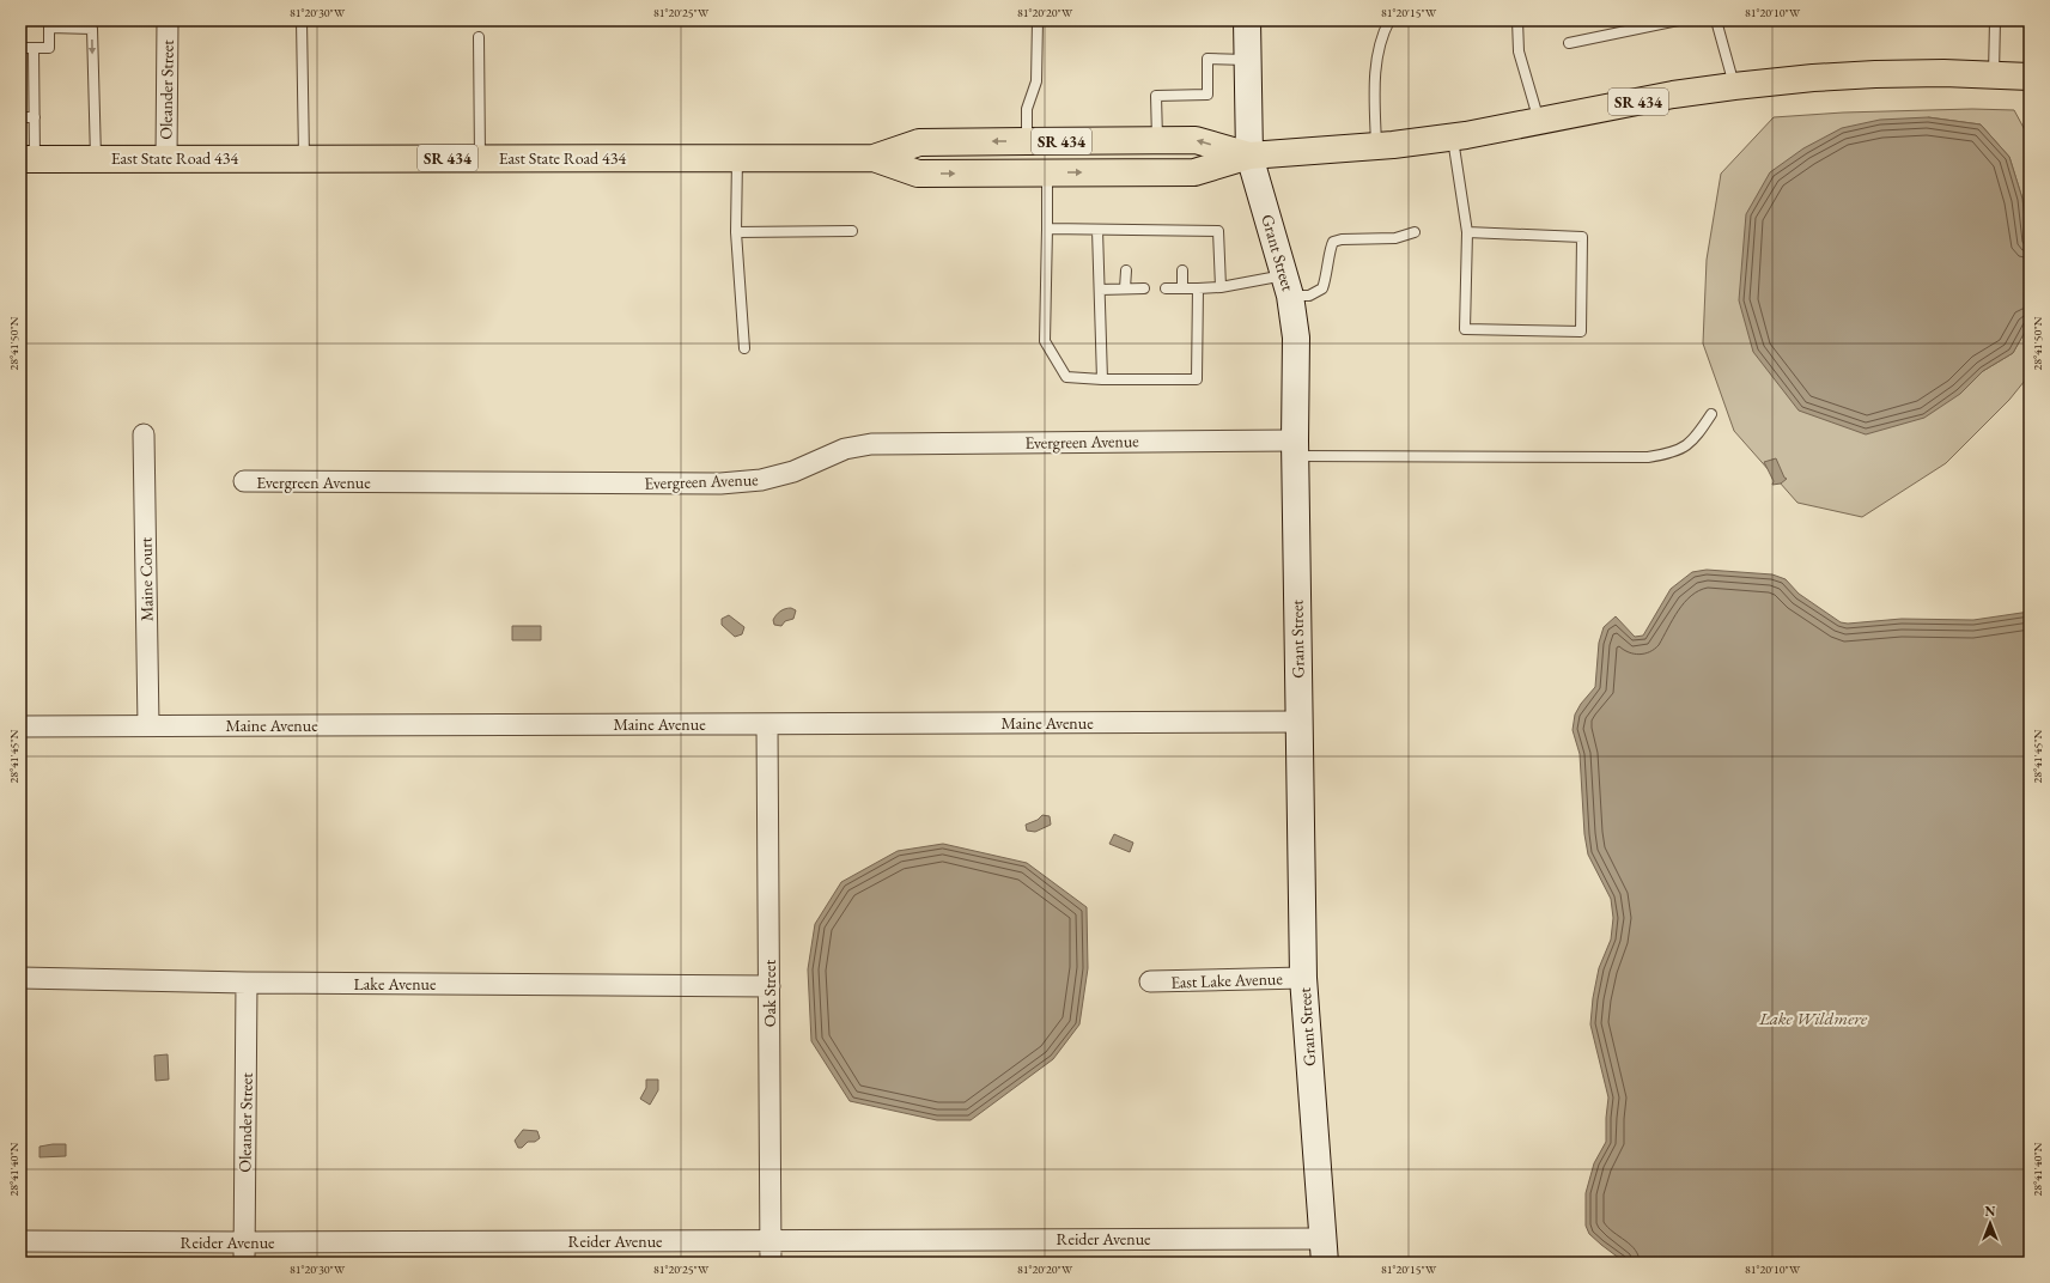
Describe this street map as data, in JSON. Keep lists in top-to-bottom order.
{
  "streets": {
    "main road": ["SR 434", "East State Road 434"],
    "street": [
      "Oleander Street",
      "Grant Street",
      "Evergreen Avenue",
      "Maine Court",
      "Maine Avenue",
      "East Lake Avenue",
      "Lake Avenue",
      "Oak Street",
      "Reider Avenue"
    ]
  },
  "crossings": [
    ["Oleander Street", "East State Road 434"],
    ["Oleander Street", "Lake Avenue"],
    ["Oleander Street", "Reider Avenue"],
    ["SR 434", "East State Road 434"],
    ["SR 434", "Grant Street"],
    ["Grant Street", "Evergreen Avenue"],
    ["Grant Street", "Maine Avenue"],
    ["Grant Street", "East Lake Avenue"],
    ["Grant Street", "Reider Avenue"],
    ["Maine Court", "Maine Avenue"],
    ["Maine Avenue", "Oak Street"],
    ["Lake Avenue", "Oak Street"],
    ["Oak Street", "Reider Avenue"]
  ],
  "water": ["Lake Wildmere"],
  "north": "top",
  "coordinates": [
    "81°20'30\"W",
    "81°20'25\"W",
    "81°20'20\"W",
    "81°20'15\"W",
    "81°20'10\"W",
    "28°41'50\"N",
    "28°41'45\"N",
    "28°41'40\"N"
  ]
}
